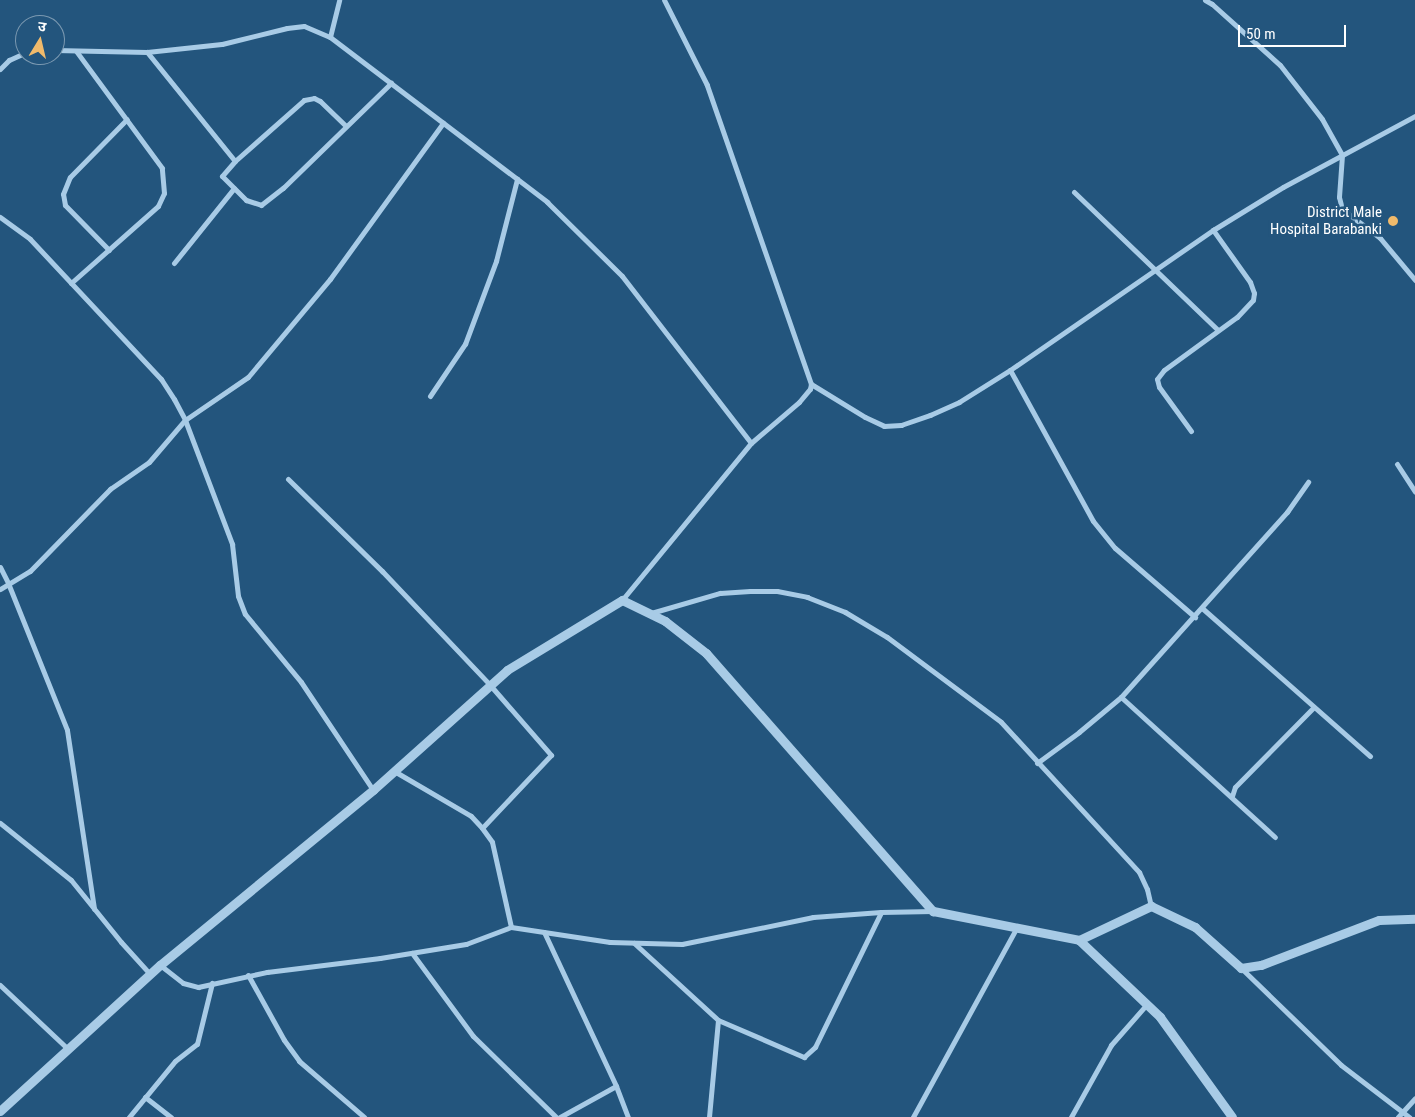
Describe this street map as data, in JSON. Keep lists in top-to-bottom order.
{
  "places": ["District Male Hospital Barabanki"],
  "scale_bar": "50 m",
  "north": "top"
}
